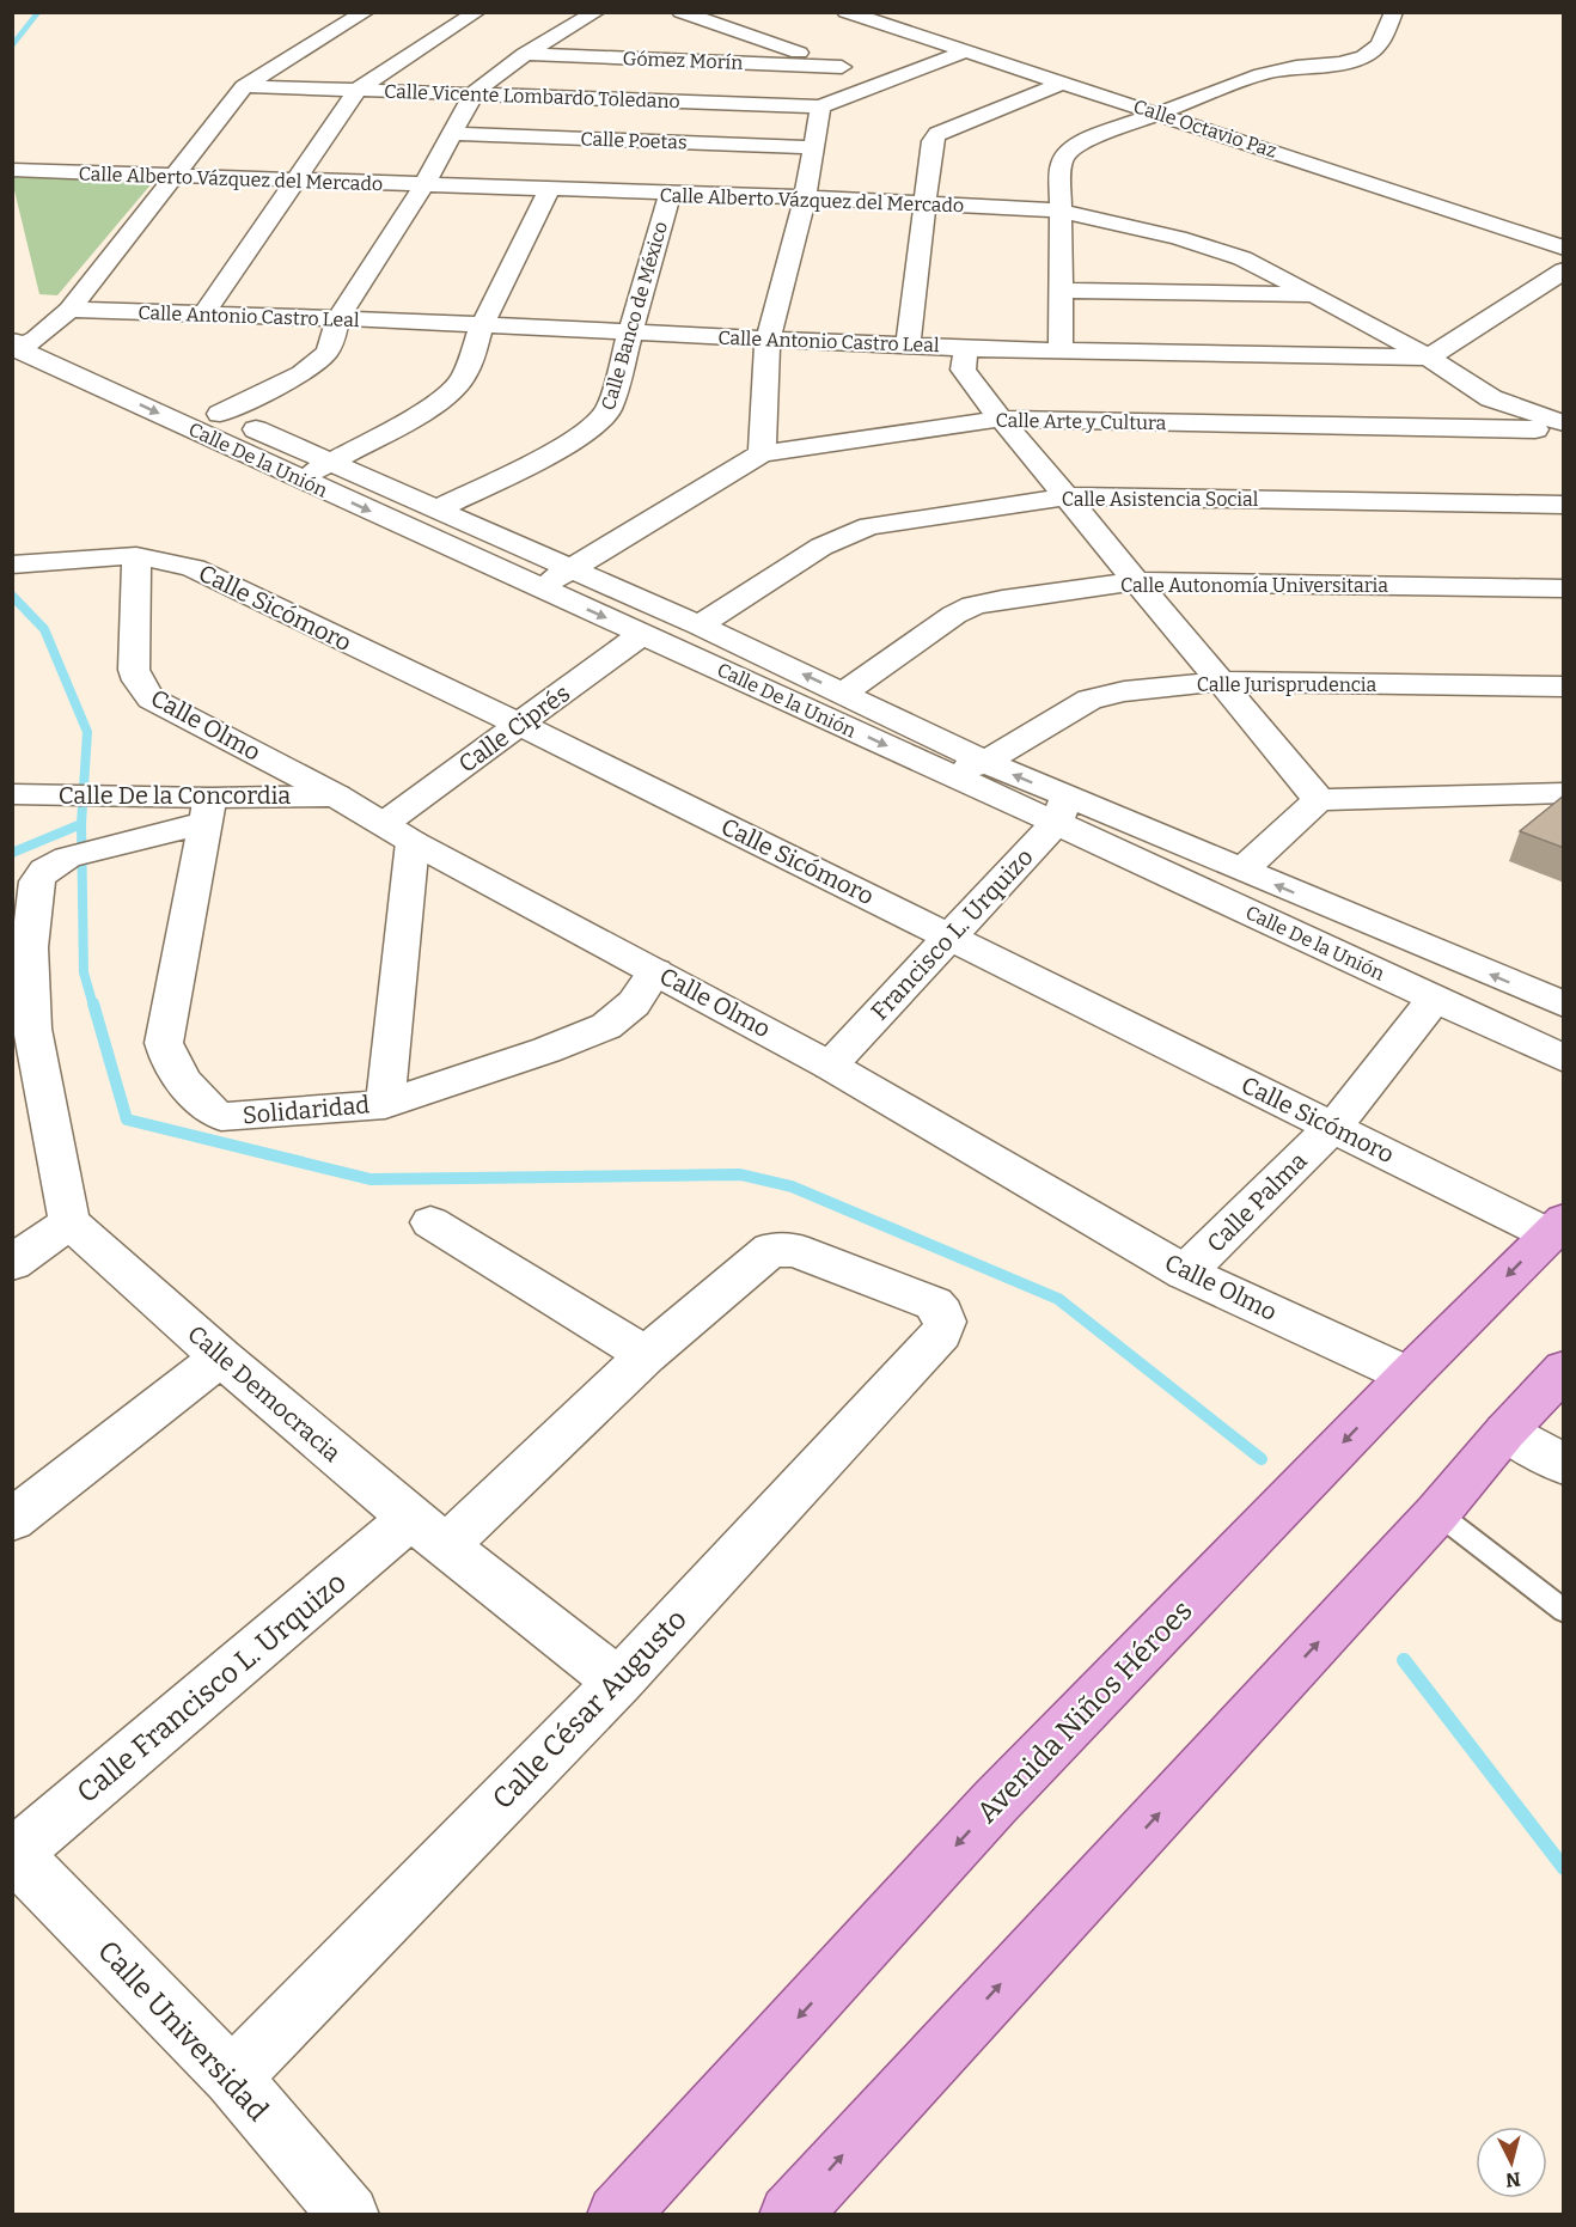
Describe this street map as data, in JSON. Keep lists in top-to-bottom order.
{
  "streets": {
    "main road": ["Avenida Niños Héroes"],
    "street": [
      "Gómez Morín",
      "Calle Vicente Lombardo Toledano",
      "Calle Octavio Paz",
      "Calle Poetas",
      "Calle Alberto Vázquez del Mercado",
      "Calle Antonio Castro Leal",
      "Calle Banco de México",
      "Calle Arte y Cultura",
      "Calle De la Unión",
      "Calle Asistencia Social",
      "Calle Autonomía Universitaria",
      "Calle Sicómoro",
      "Calle Jurisprudencia",
      "Calle Olmo",
      "Calle Ciprés",
      "Calle De la Concordia",
      "Francisco L. Urquizo",
      "Solidaridad",
      "Calle Palma",
      "Calle Democracia",
      "Calle Francisco L. Urquizo",
      "Calle César Augusto",
      "Calle Universidad"
    ]
  },
  "crossings": [
    ["Calle Alberto Vázquez del Mercado", "Calle Antonio Castro Leal"],
    ["Calle Alberto Vázquez del Mercado", "Calle Banco de México"],
    ["Calle Antonio Castro Leal", "Calle Banco de México"],
    ["Calle Banco de México", "Calle De la Unión"],
    ["Calle Arte y Cultura", "Calle De la Unión"],
    ["Calle De la Unión", "Calle Asistencia Social"],
    ["Calle De la Unión", "Calle Autonomía Universitaria"],
    ["Calle De la Unión", "Calle Jurisprudencia"],
    ["Calle De la Unión", "Calle Ciprés"],
    ["Calle De la Unión", "Francisco L. Urquizo"],
    ["Calle De la Unión", "Calle Palma"],
    ["Calle Sicómoro", "Calle Olmo"],
    ["Calle Sicómoro", "Calle Ciprés"],
    ["Calle Sicómoro", "Francisco L. Urquizo"],
    ["Calle Sicómoro", "Calle Palma"],
    ["Calle Sicómoro", "Avenida Niños Héroes"],
    ["Calle Olmo", "Calle Ciprés"],
    ["Calle Olmo", "Calle De la Concordia"],
    ["Calle Olmo", "Francisco L. Urquizo"],
    ["Calle Olmo", "Solidaridad"],
    ["Calle Olmo", "Calle Palma"],
    ["Calle Olmo", "Avenida Niños Héroes"],
    ["Calle De la Concordia", "Solidaridad"],
    ["Calle Democracia", "Calle Francisco L. Urquizo"],
    ["Calle Democracia", "Calle César Augusto"],
    ["Calle Francisco L. Urquizo", "Calle César Augusto"],
    ["Calle Francisco L. Urquizo", "Calle Universidad"],
    ["Calle César Augusto", "Calle Universidad"]
  ],
  "north": "bottom"
}
